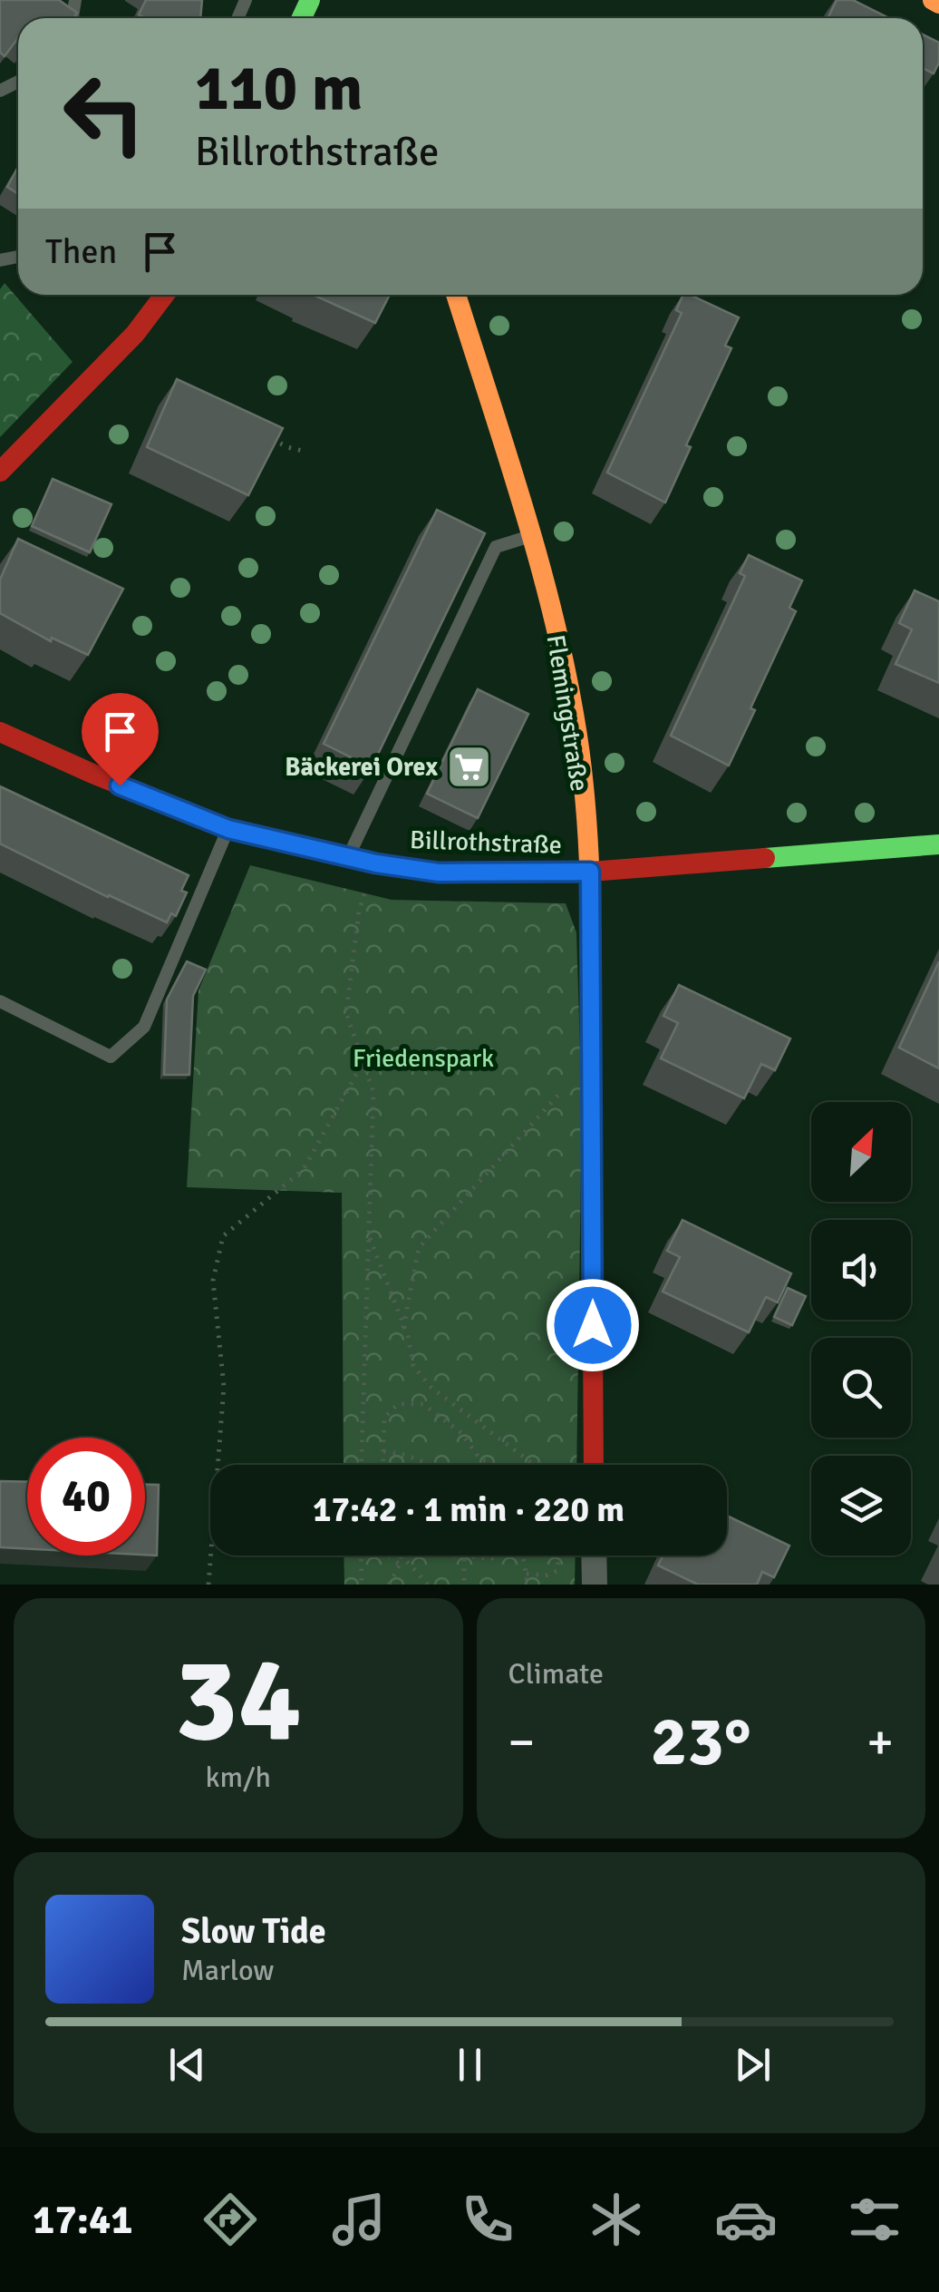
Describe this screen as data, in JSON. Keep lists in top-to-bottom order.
{
  "streets": {
    "street": ["Flemingstraße", "Billrothstraße"]
  },
  "crossings": [
    ["Flemingstraße", "Billrothstraße"]
  ],
  "parks": ["Friedenspark"],
  "places": {
    "supermarket": ["Bäckerei Orex"]
  },
  "north": "top right",
  "page": {
    "turn": ["110 m", "Billrothstraße"],
    "then": "Then",
    "limit": "40",
    "trip": "17:42 · 1 min · 220 m",
    "tile": [
      ["34", "km/h"],
      "Climate"
    ],
    "heat": ["−", "23°", "+"],
    "song": ["Slow Tide", "Marlow"],
    "tabs": "17:41"
  }
}
